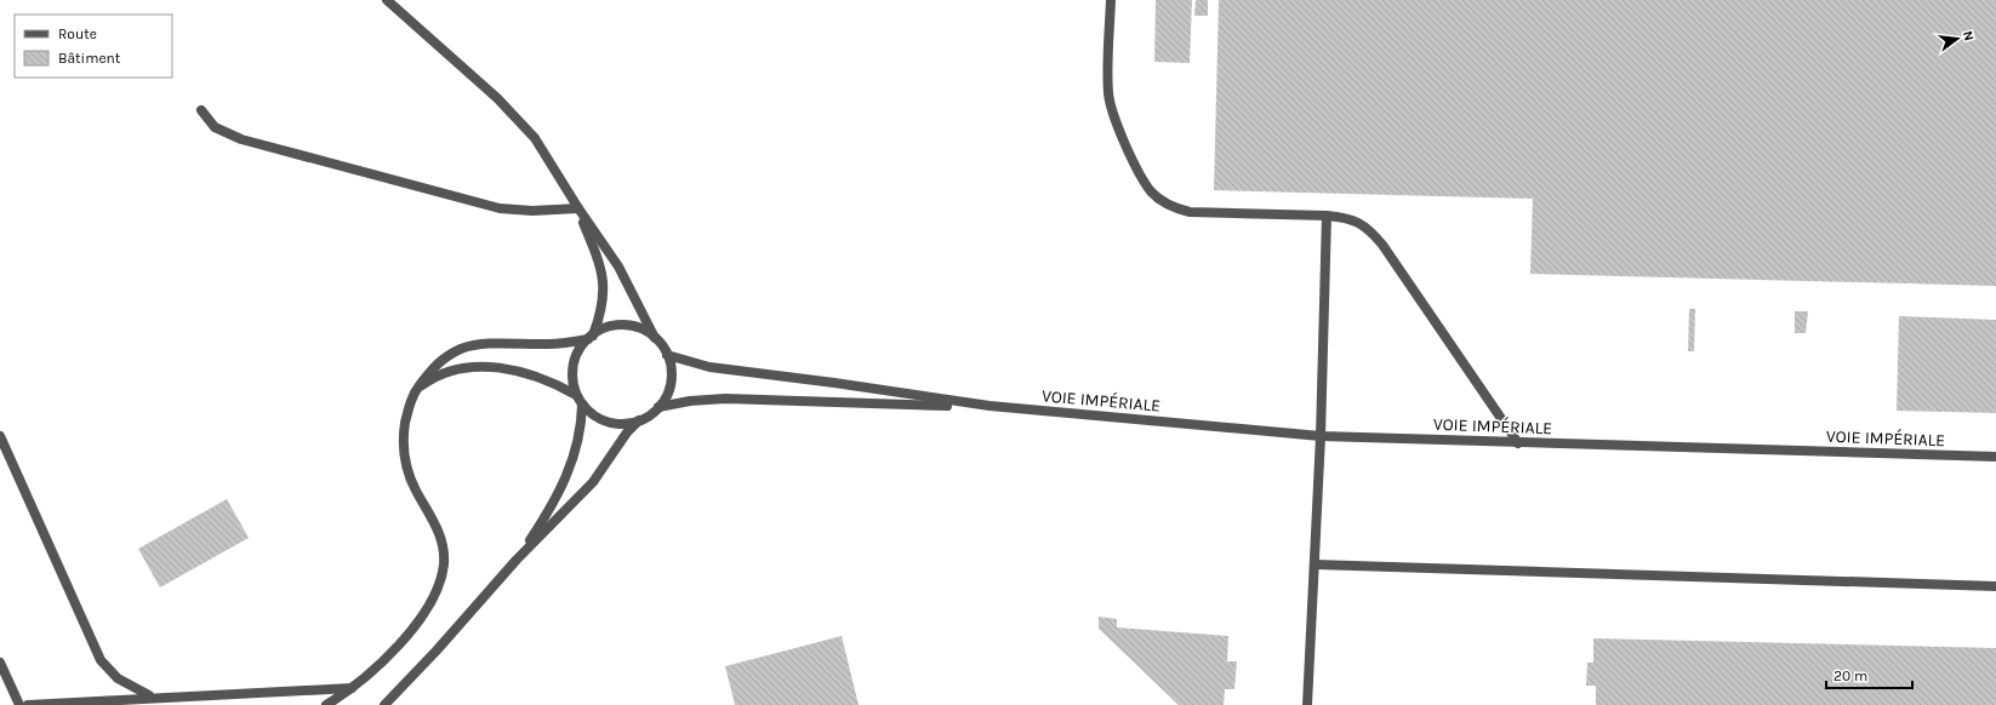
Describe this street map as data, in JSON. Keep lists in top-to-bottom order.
{
  "streets": {
    "street": ["VOIE IMPÉRIALE"]
  },
  "legend": ["Route", "Bâtiment"],
  "scale_bar": "20 m",
  "north": "right"
}
